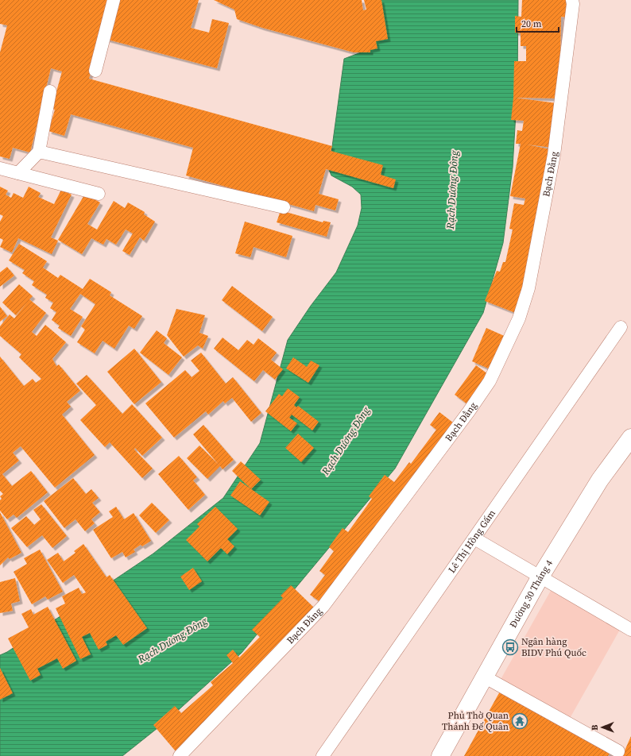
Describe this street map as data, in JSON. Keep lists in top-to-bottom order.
{
  "streets": {
    "main road": ["Đường 30 Tháng 4"],
    "street": ["Bạch Đằng", "Lê Thị Hồng Gấm"]
  },
  "water": ["Rạch Dương Đông"],
  "places": {
    "bus stop": ["Ngân hàng BIDV Phú Quốc"],
    "temple": ["Phủ Thờ Quan Thánh Đế Quân"]
  },
  "scale_bar": "20 m",
  "north": "left"
}
